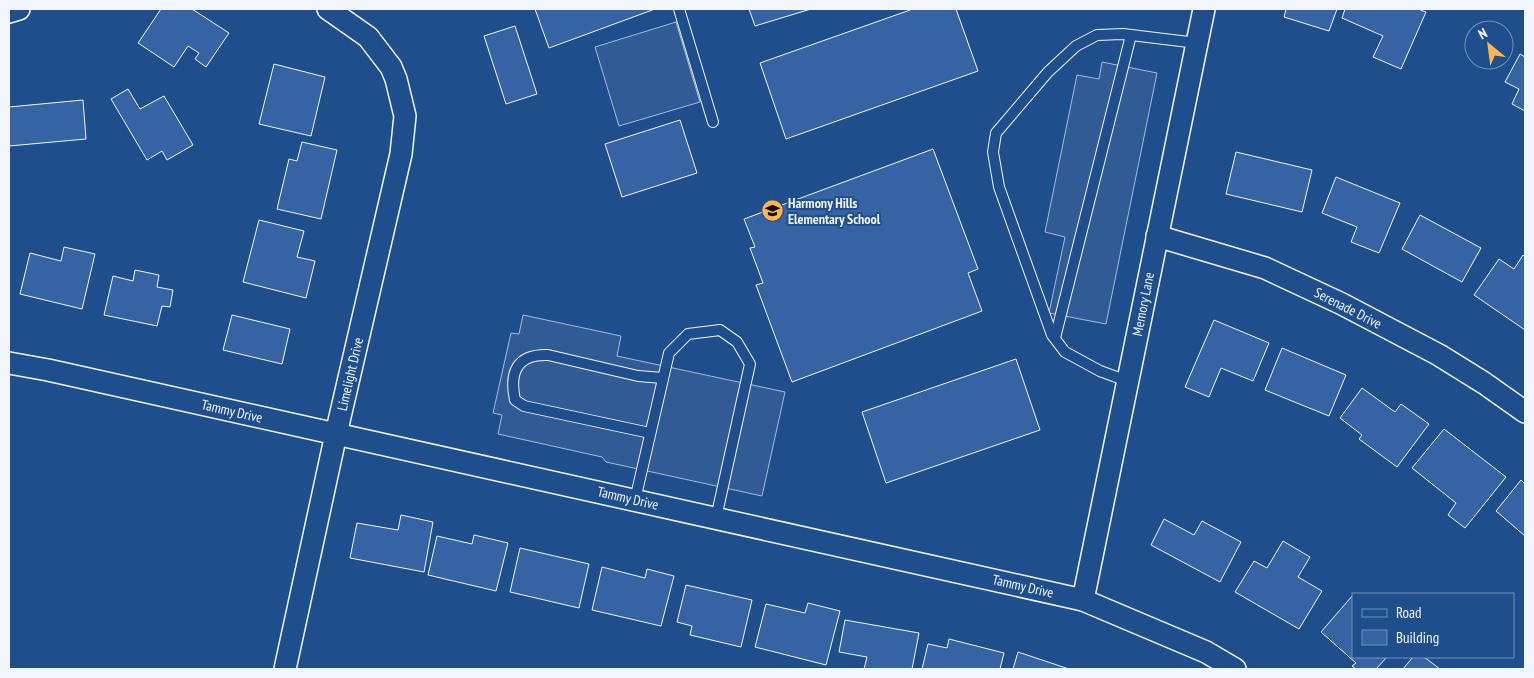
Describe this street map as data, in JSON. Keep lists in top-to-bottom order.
{
  "streets": {
    "street": [
      "Memory Lane",
      "Serenade Drive",
      "Limelight Drive",
      "Tammy Drive"
    ]
  },
  "crossings": [
    ["Memory Lane", "Serenade Drive"],
    ["Memory Lane", "Tammy Drive"],
    ["Limelight Drive", "Tammy Drive"]
  ],
  "places": {
    "school or university": ["Harmony Hills Elementary School"]
  },
  "legend": ["Road", "Building"],
  "north": "top left"
}
